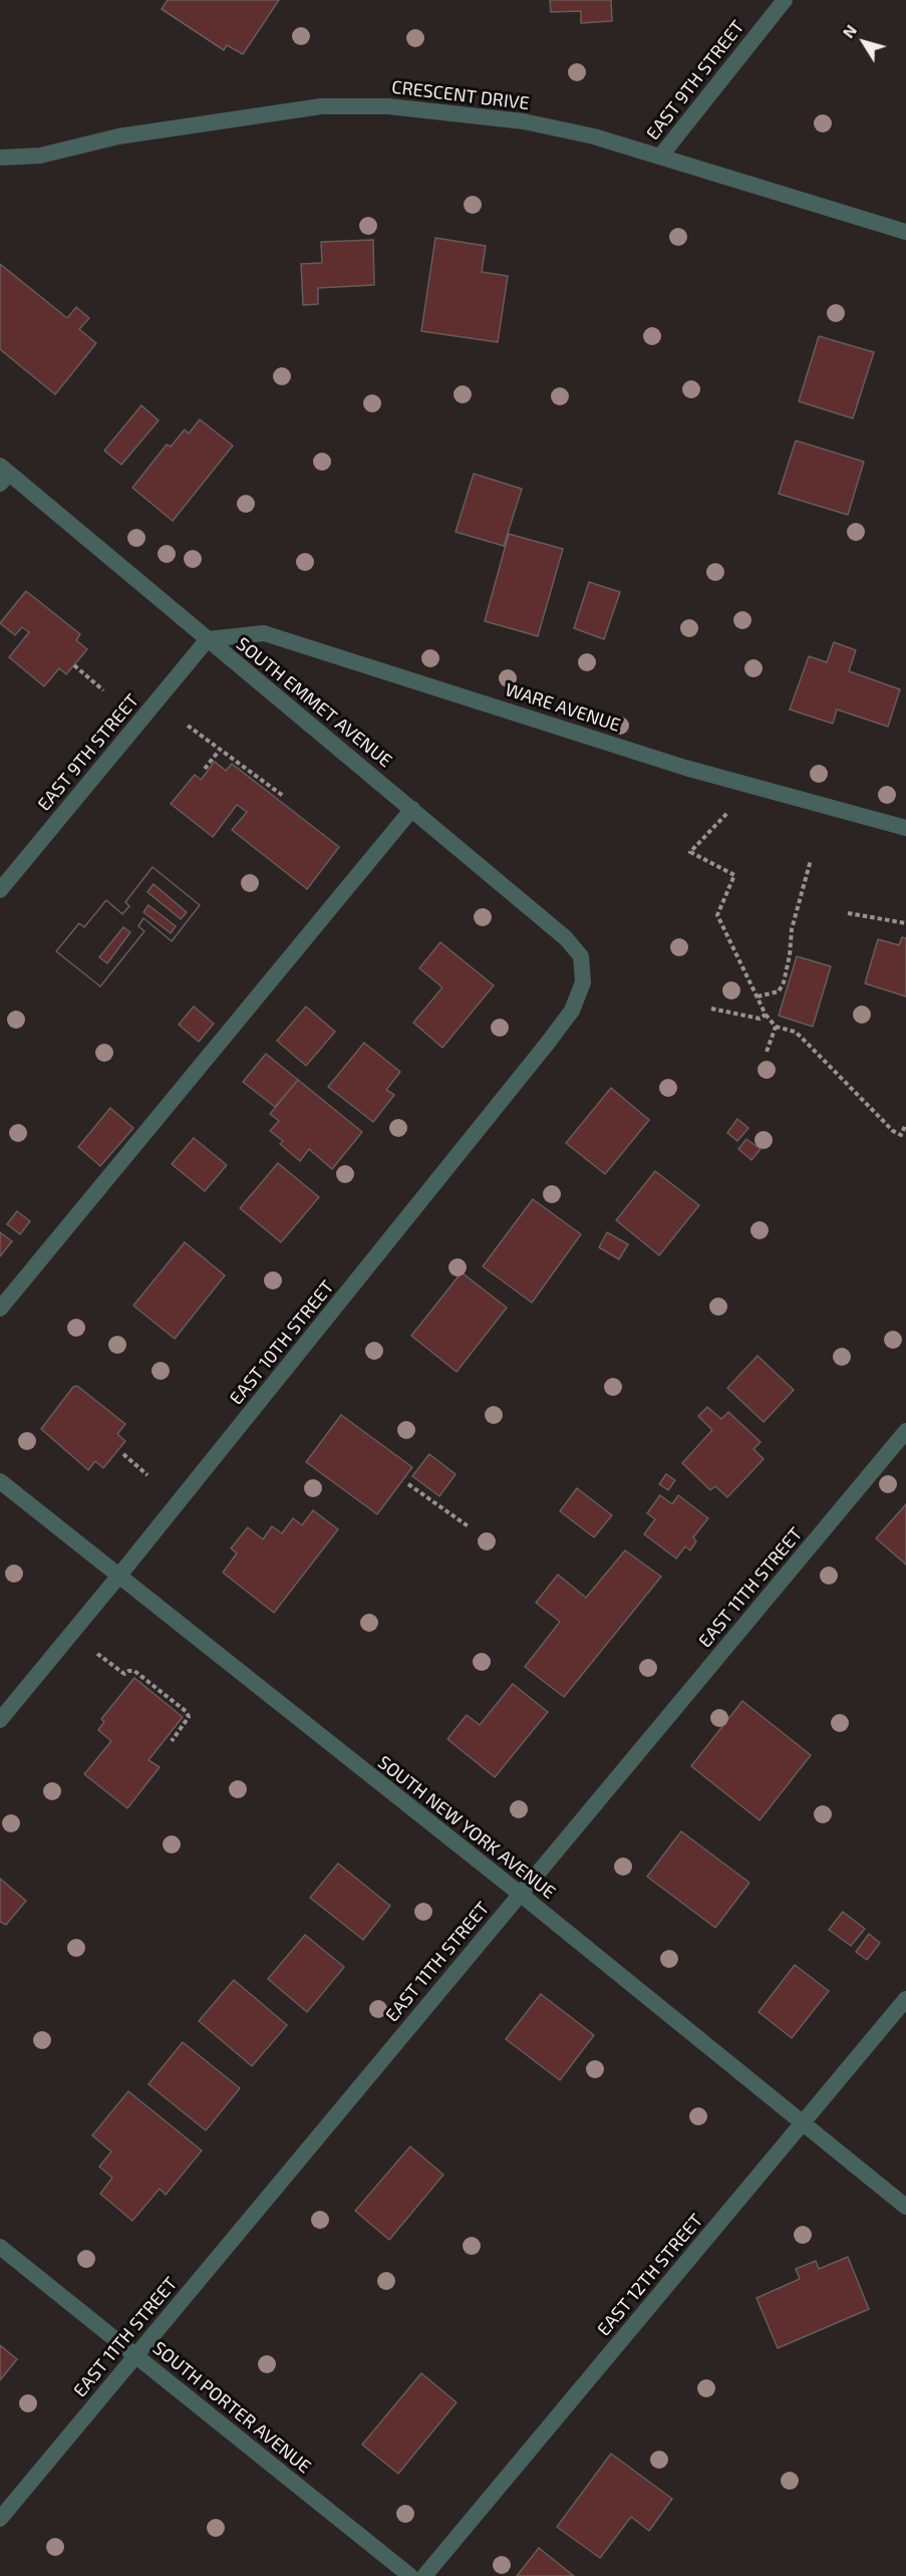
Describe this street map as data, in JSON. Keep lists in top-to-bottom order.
{
  "streets": {
    "street": [
      "EAST 9TH STREET",
      "CRESCENT DRIVE",
      "SOUTH EMMET AVENUE",
      "WARE AVENUE",
      "EAST 10TH STREET",
      "EAST 11TH STREET",
      "SOUTH NEW YORK AVENUE",
      "EAST 12TH STREET",
      "SOUTH PORTER AVENUE"
    ]
  },
  "crossings": [
    ["EAST 9TH STREET", "CRESCENT DRIVE"],
    ["EAST 9TH STREET", "SOUTH EMMET AVENUE"],
    ["EAST 9TH STREET", "WARE AVENUE"],
    ["SOUTH EMMET AVENUE", "WARE AVENUE"],
    ["SOUTH EMMET AVENUE", "EAST 10TH STREET"],
    ["EAST 10TH STREET", "SOUTH NEW YORK AVENUE"],
    ["EAST 11TH STREET", "SOUTH NEW YORK AVENUE"],
    ["EAST 11TH STREET", "SOUTH PORTER AVENUE"],
    ["SOUTH NEW YORK AVENUE", "EAST 12TH STREET"]
  ],
  "north": "top left"
}
